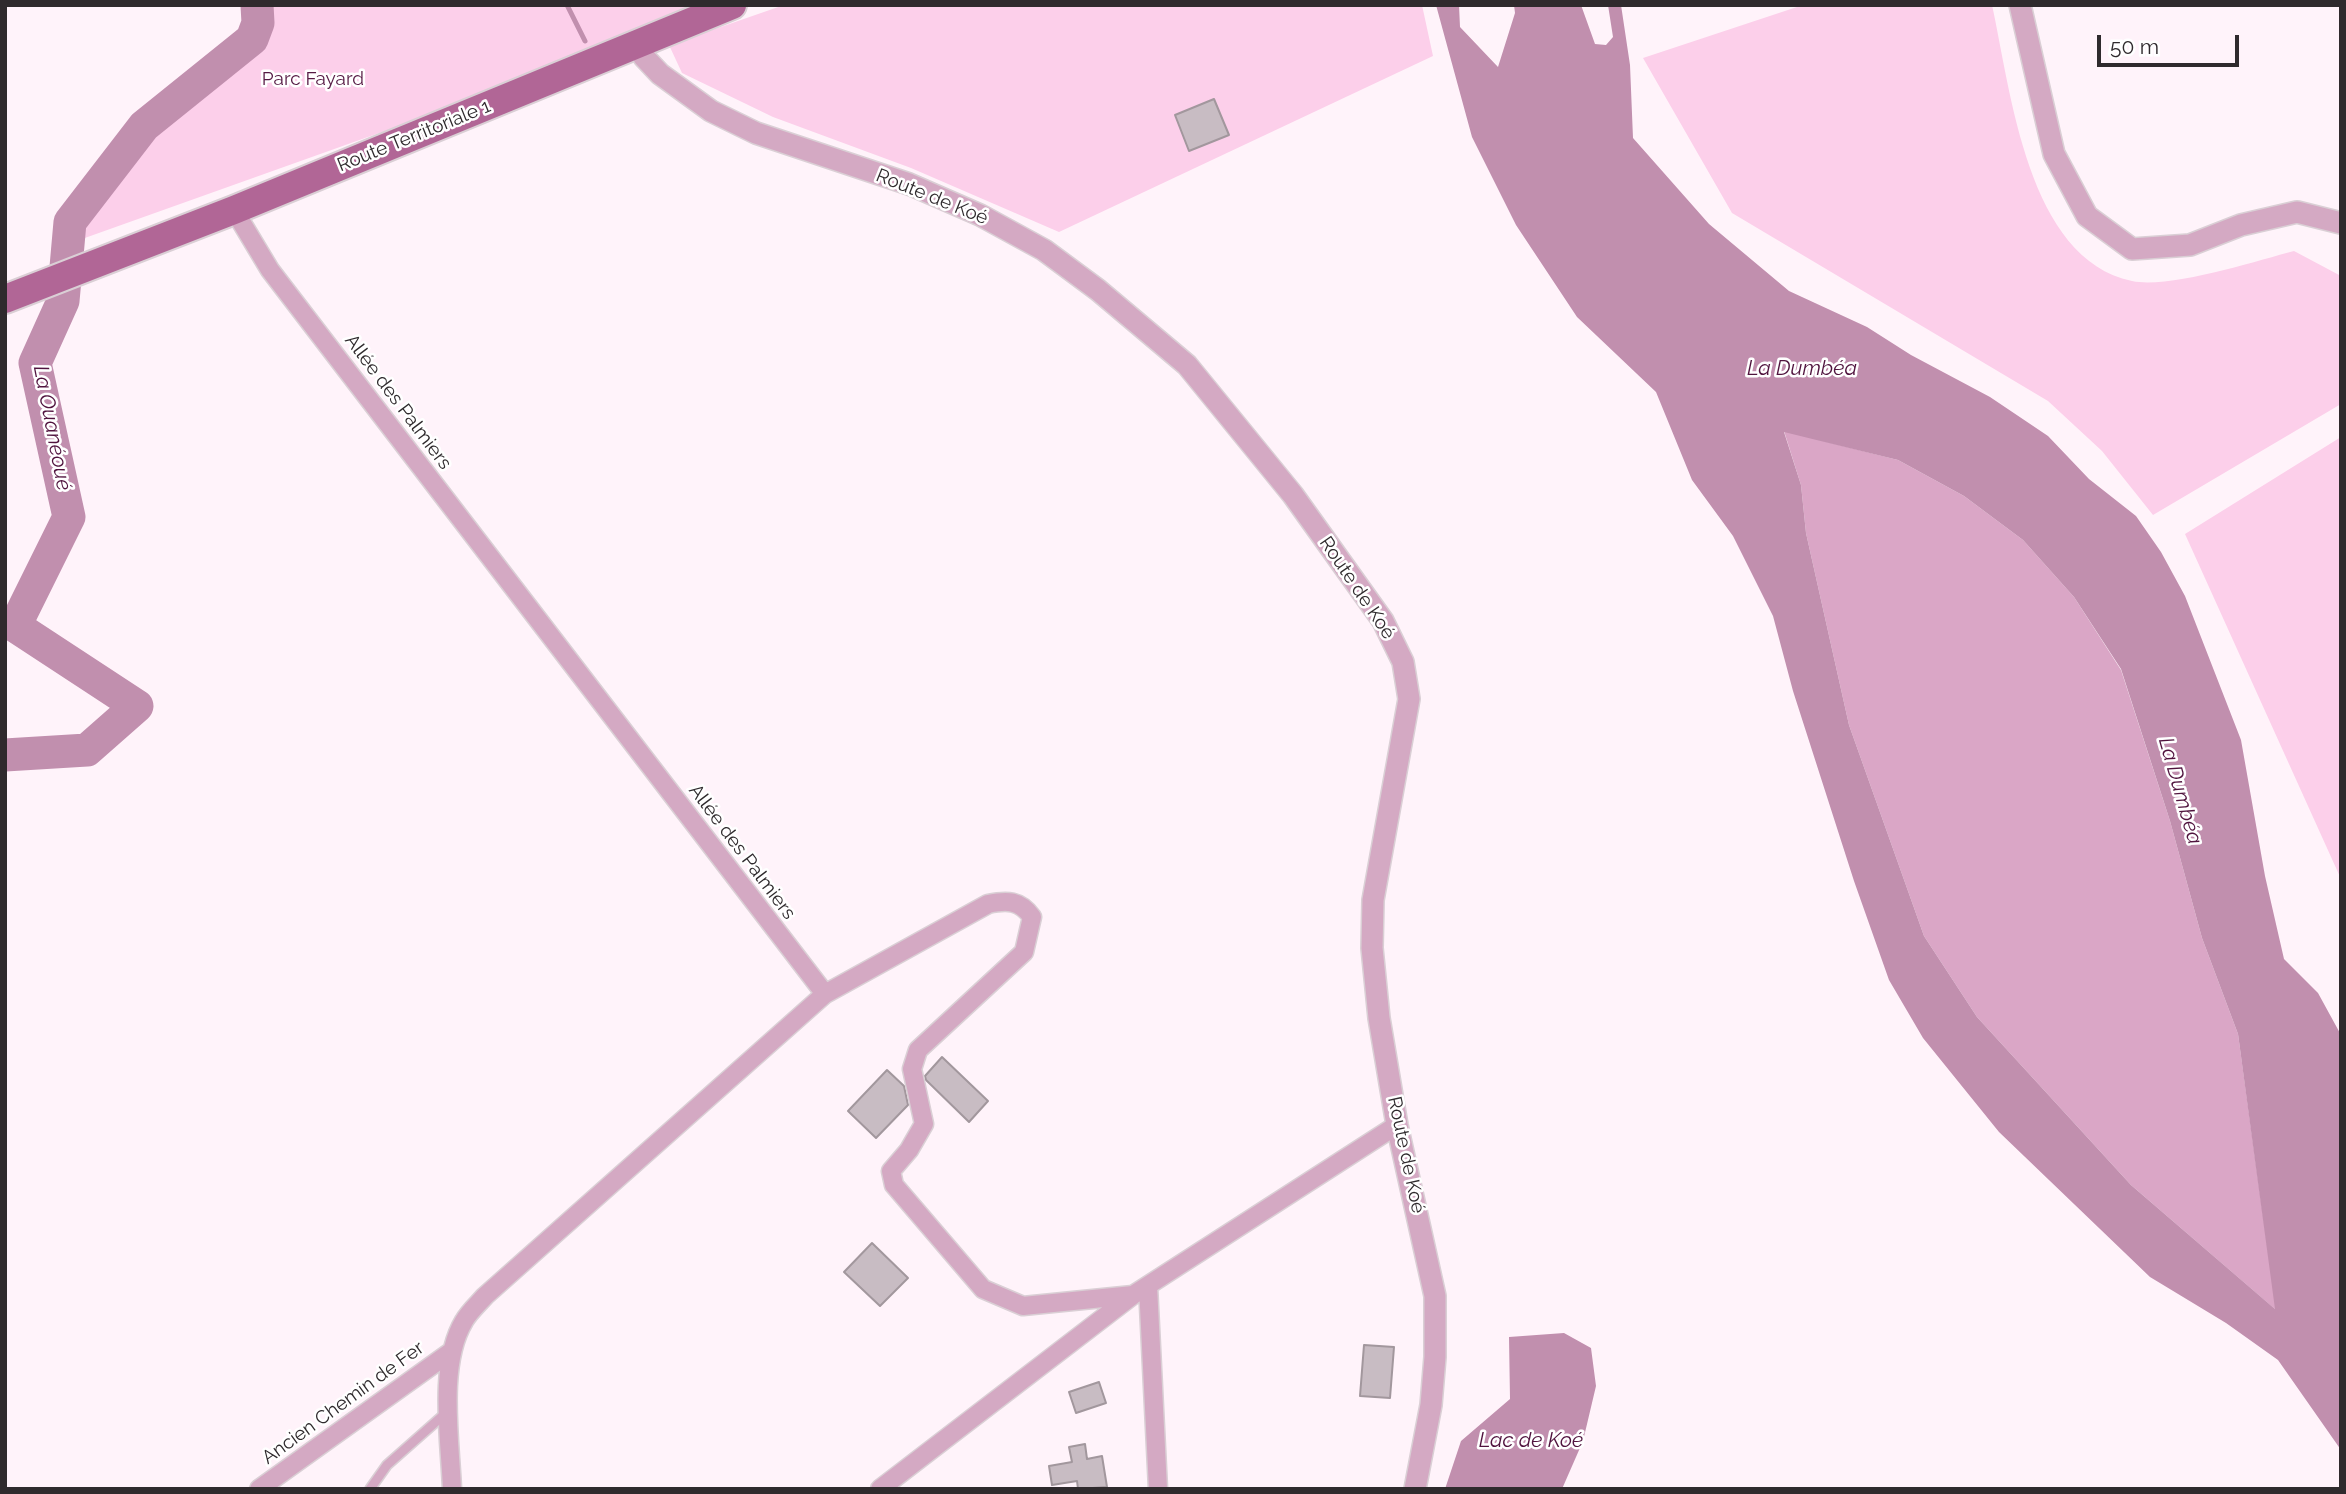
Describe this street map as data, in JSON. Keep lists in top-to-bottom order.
{
  "streets": {
    "main road": ["Route Territoriale 1"],
    "street": ["Route de Koé", "Allée des Palmiers", "Ancien Chemin de Fer"]
  },
  "crossings": [
    ["Route Territoriale 1", "Route de Koé"],
    ["Route Territoriale 1", "Allée des Palmiers"]
  ],
  "water": ["La Dumbéa", "La Ouanéoué", "Lac de Koé"],
  "parks": ["Parc Fayard"],
  "scale_bar": "50 m"
}
